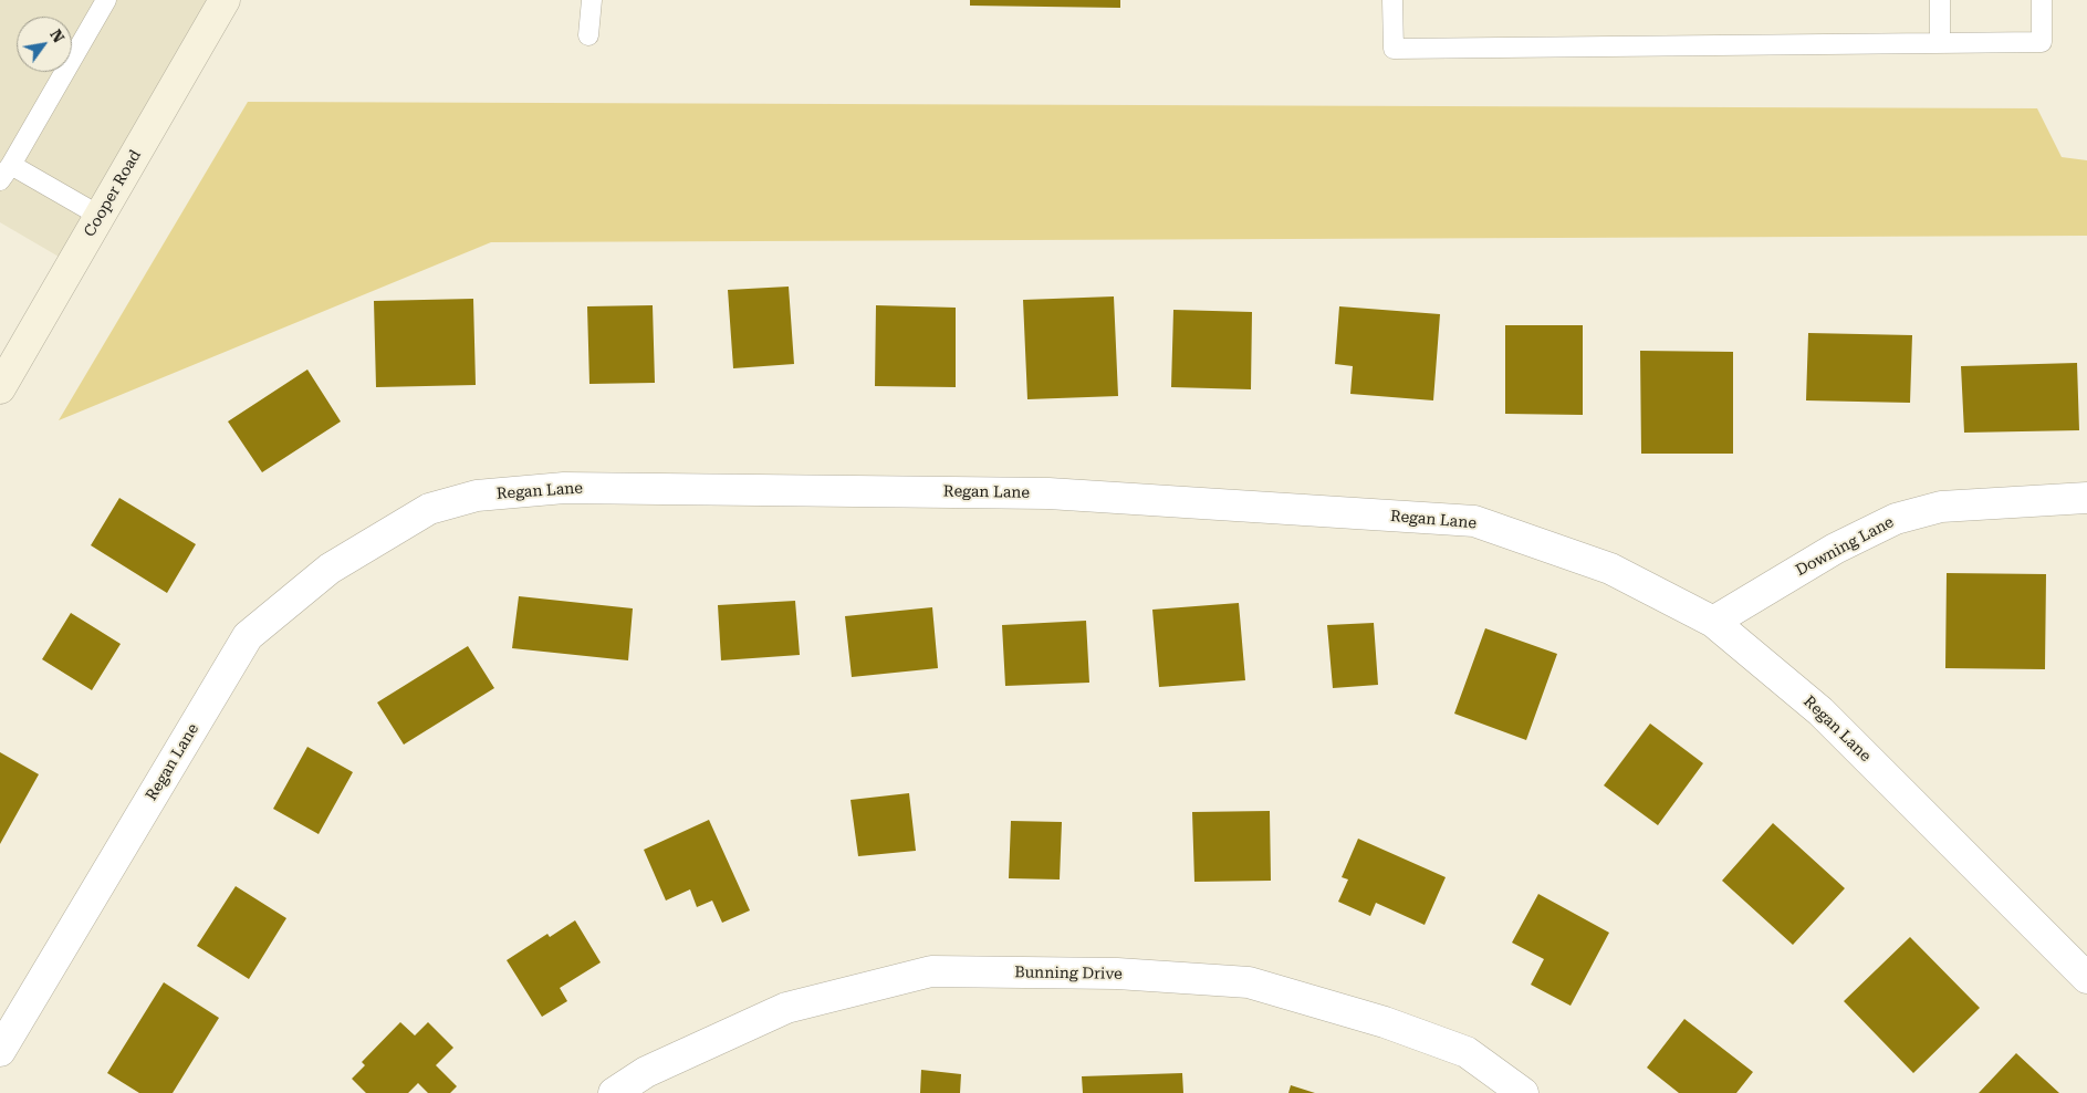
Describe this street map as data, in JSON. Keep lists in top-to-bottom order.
{
  "streets": {
    "street": [
      "Cooper Road",
      "Regan Lane",
      "Downing Lane",
      "Bunning Drive"
    ]
  },
  "crossings": [
    ["Regan Lane", "Downing Lane"]
  ],
  "north": "top right"
}
